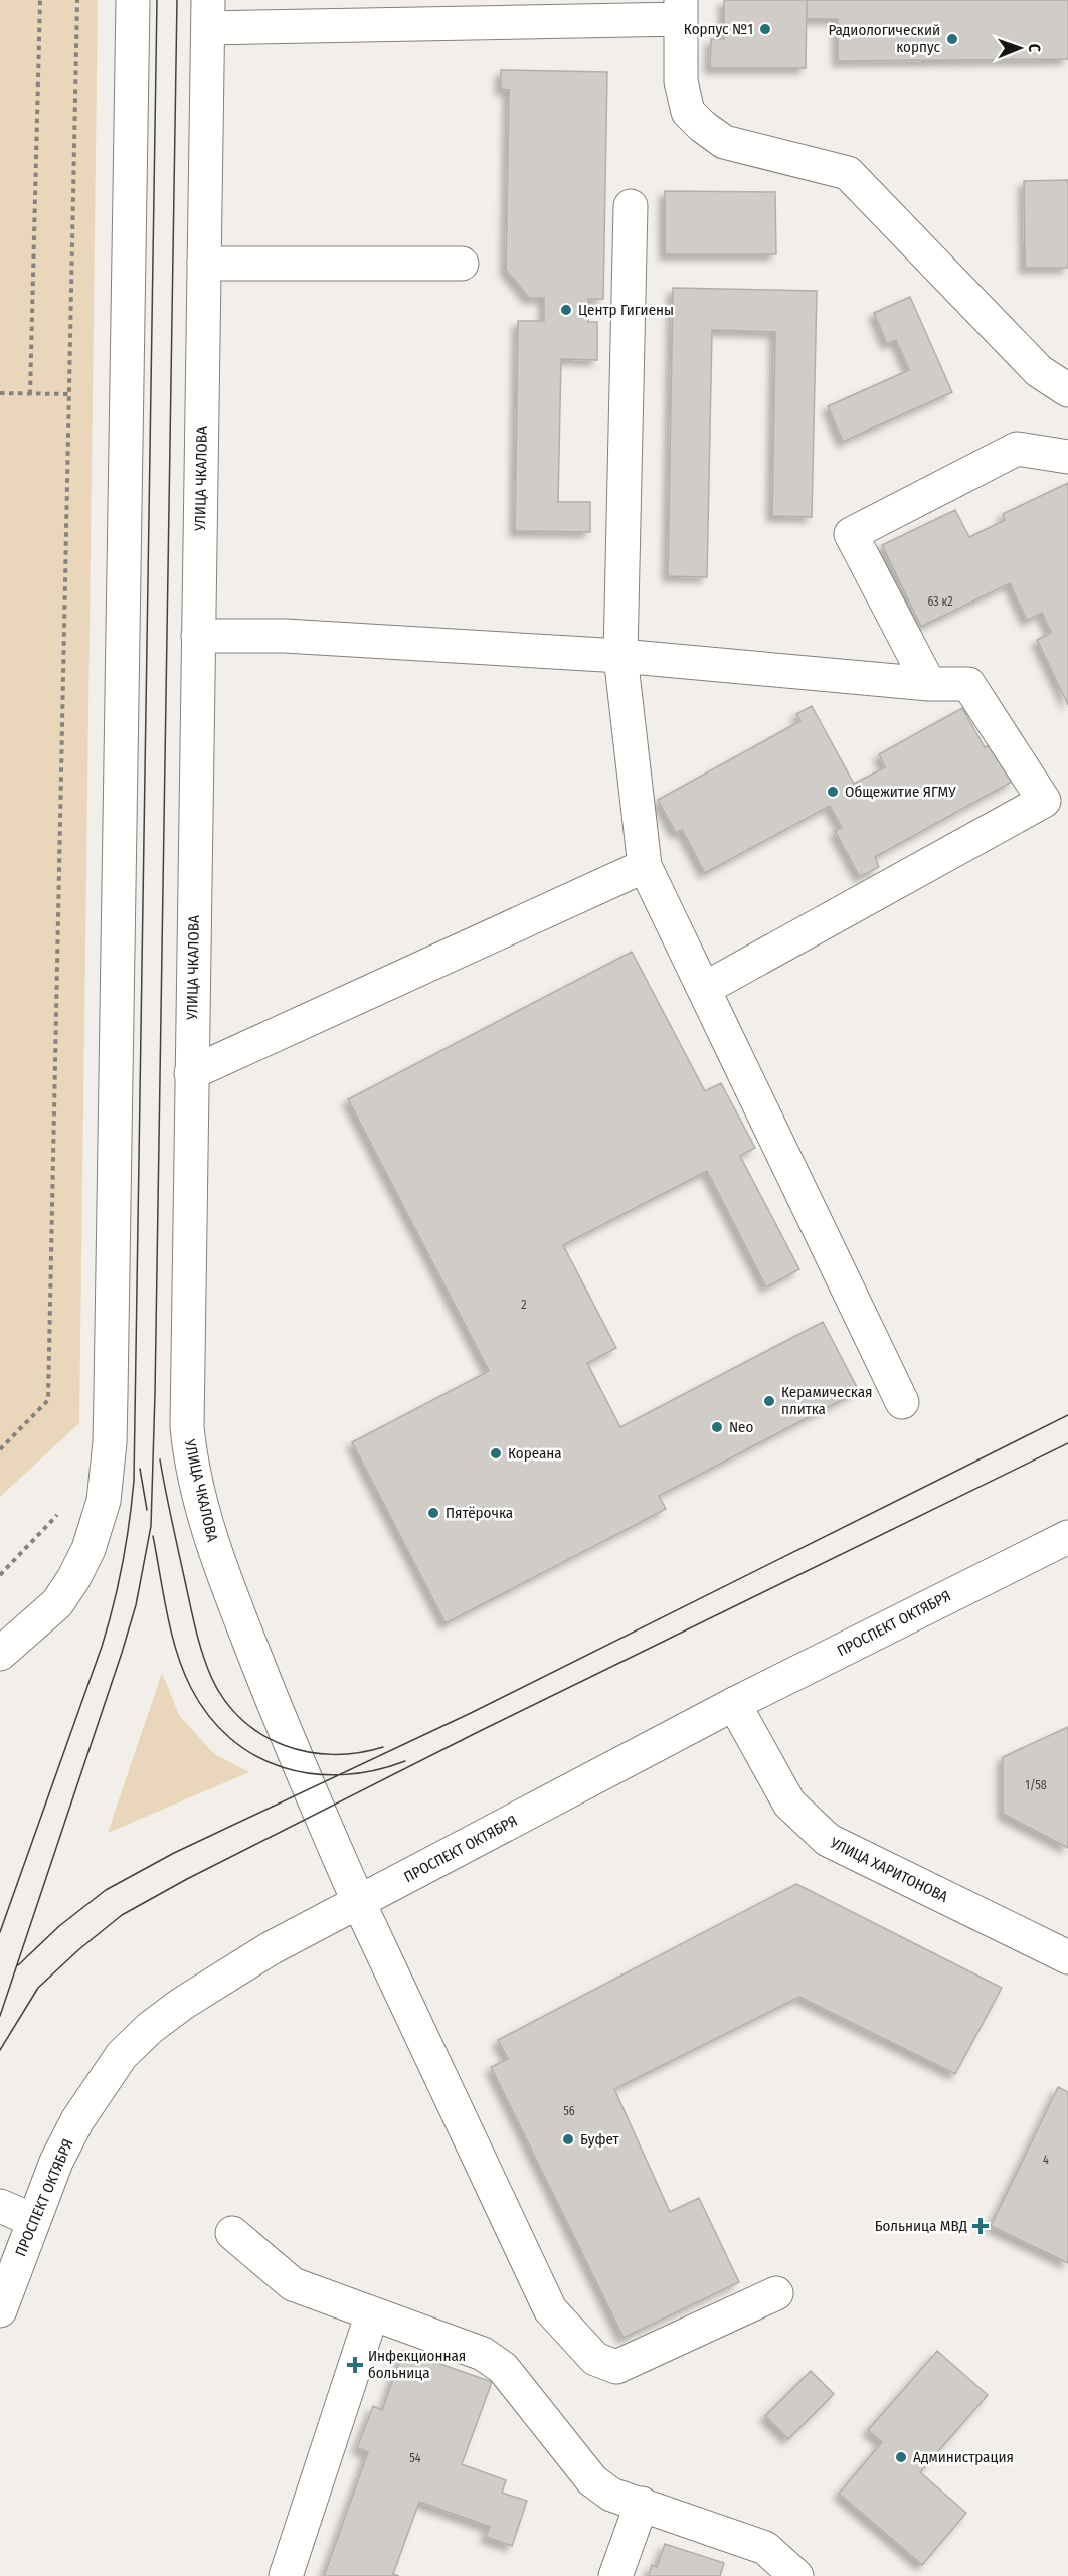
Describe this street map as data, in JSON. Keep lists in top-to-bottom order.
{
  "streets": {
    "main road": ["УЛИЦА ЧКАЛОВА", "ПРОСПЕКТ ОКТЯБРЯ", "УЛИЦА ХАРИТОНОВА"]
  },
  "crossings": [
    ["УЛИЦА ЧКАЛОВА", "ПРОСПЕКТ ОКТЯБРЯ"],
    ["ПРОСПЕКТ ОКТЯБРЯ", "УЛИЦА ХАРИТОНОВА"]
  ],
  "places": {
    "other": [
      "Корпус №1",
      "Радиологический корпус",
      "Центр Гигиены",
      "Общежитие ЯГМУ",
      "Керамическая плитка",
      "Neo",
      "Кореана",
      "Пятёрочка",
      "Буфет",
      "Администрация"
    ],
    "health": ["Больница МВД", "Инфекционная больница"]
  },
  "house_numbers": [
    "63 к2",
    "2",
    "1/58",
    "56",
    "4",
    "54"
  ],
  "north": "right"
}
